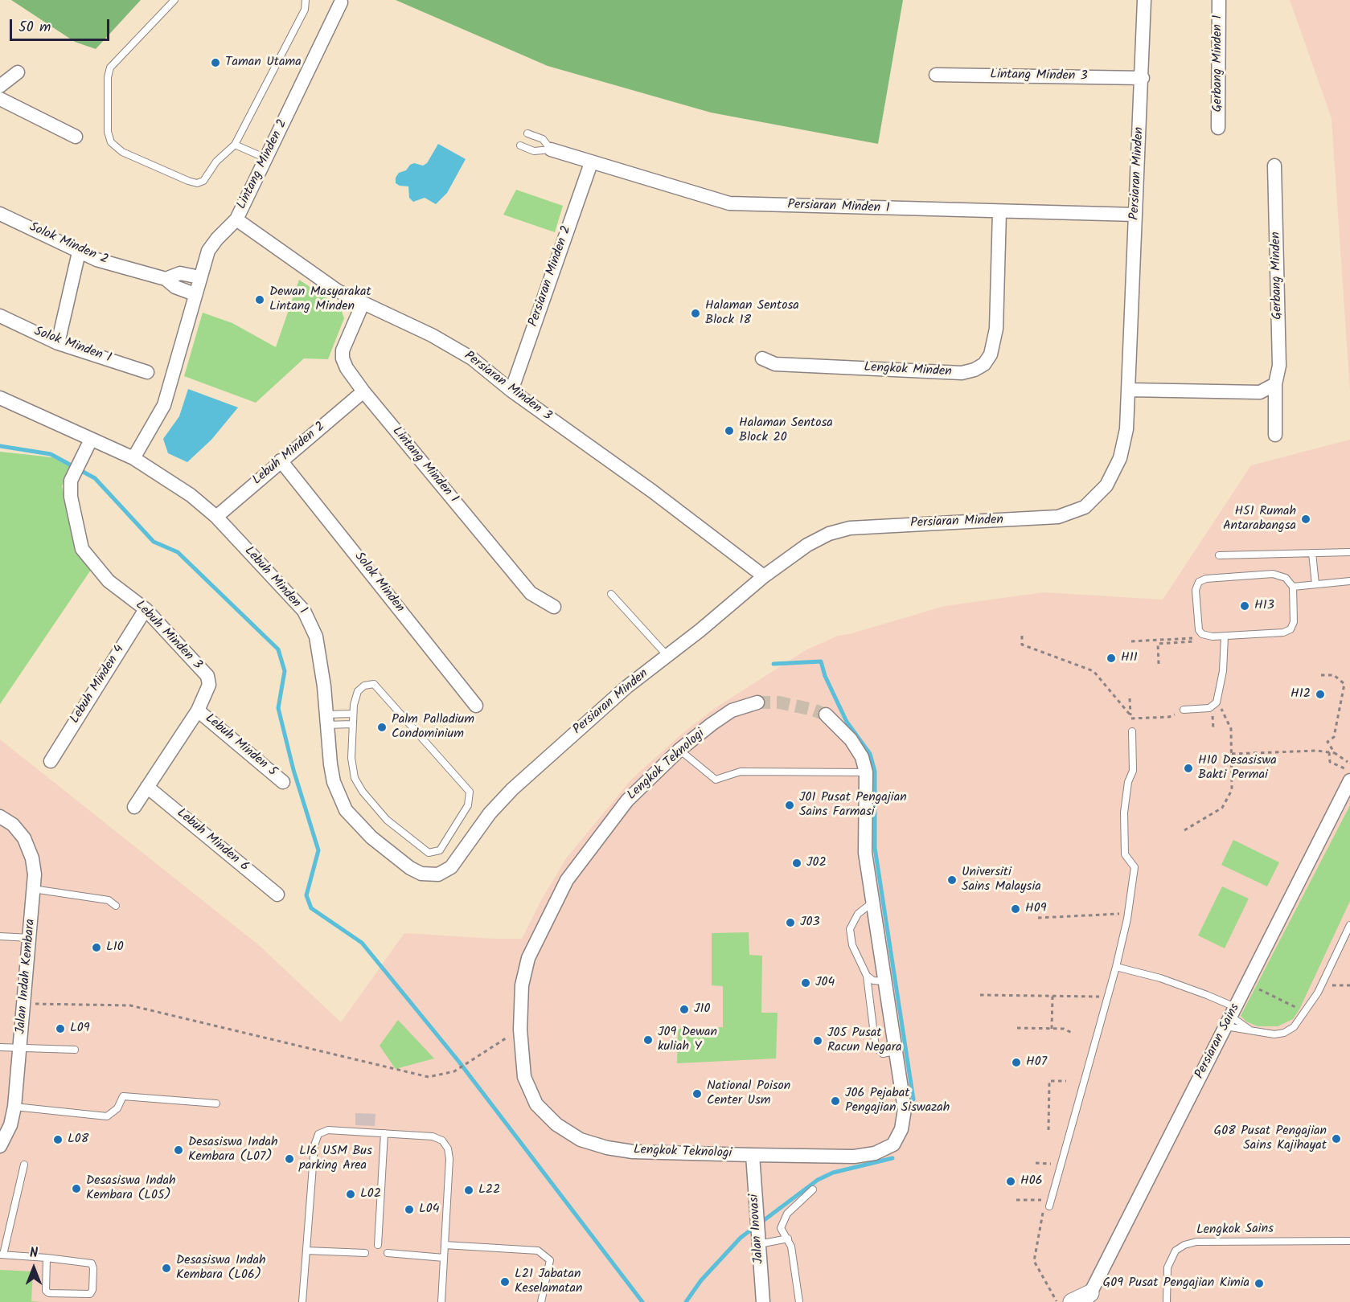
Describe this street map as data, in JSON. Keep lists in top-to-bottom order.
{
  "streets": {
    "street": [
      "Gerbang Minden 1",
      "Lintang Minden 3",
      "Lintang Minden 2",
      "Persiaran Minden",
      "Persiaran Minden 1",
      "Solok Minden 2",
      "Gerbang Minden",
      "Persiaran Minden 2",
      "Solok Minden 1",
      "Lengkok Minden",
      "Persiaran Minden 3",
      "Lebuh Minden 2",
      "Lintang Minden 1",
      "Lebuh Minden 1",
      "Solok Minden",
      "Lebuh Minden 3",
      "Lebuh Minden 4",
      "Lebuh Minden 5",
      "Lengkok Teknologi",
      "Lebuh Minden 6",
      "Jalan Indah Kembara",
      "Persiaran Sains",
      "Jalan Inovasi"
    ],
    "lane": ["Lengkok Sains"]
  },
  "crossings": [
    ["Lintang Minden 3", "Persiaran Minden"],
    ["Lintang Minden 2", "Solok Minden 2"],
    ["Lintang Minden 2", "Persiaran Minden 3"],
    ["Lintang Minden 2", "Lebuh Minden 1"],
    ["Persiaran Minden", "Persiaran Minden 1"],
    ["Persiaran Minden", "Persiaran Minden 3"],
    ["Persiaran Minden", "Lebuh Minden 1"],
    ["Persiaran Minden 1", "Persiaran Minden 2"],
    ["Persiaran Minden 1", "Lengkok Minden"],
    ["Persiaran Minden 2", "Persiaran Minden 3"],
    ["Persiaran Minden 3", "Lintang Minden 1"],
    ["Lebuh Minden 2", "Lintang Minden 1"],
    ["Lebuh Minden 2", "Lebuh Minden 1"],
    ["Lebuh Minden 2", "Solok Minden"],
    ["Lebuh Minden 1", "Lebuh Minden 3"],
    ["Lebuh Minden 3", "Lebuh Minden 4"],
    ["Lebuh Minden 3", "Lebuh Minden 5"],
    ["Lebuh Minden 3", "Lebuh Minden 6"],
    ["Lengkok Teknologi", "Jalan Inovasi"]
  ],
  "places": [
    "Taman Utama",
    "Dewan Masyarakat Lintang Minden",
    "Halaman Sentosa Block 18",
    "Halaman Sentosa Block 20",
    "H51 Rumah Antarabangsa",
    "H13",
    "H11",
    "H12",
    "Palm Palladium Condominium",
    "H10 Desasiswa Bakti Permai",
    "J01 Pusat Pengajian Sains Farmasi",
    "J02",
    "Universiti Sains Malaysia",
    "H09",
    "J03",
    "L10",
    "J04",
    "J10",
    "L09",
    "J09 Dewan kuliah Y",
    "J05 Pusat Racun Negara",
    "H07",
    "National Poison Center Usm",
    "J06 Pejabat Pengajian Siswazah",
    "G08 Pusat Pengajian Sains Kajihayat",
    "L08",
    "Desasiswa Indah Kembara (L07)",
    "L16 USM Bus parking Area",
    "H06",
    "Desasiswa Indah Kembara (L05)",
    "L22",
    "L02",
    "L04",
    "Desasiswa Indah Kembara (L06)",
    "L21 Jabatan Keselamatan",
    "G09 Pusat Pengajian Kimia"
  ],
  "scale_bar": "50 m",
  "north": "top"
}
